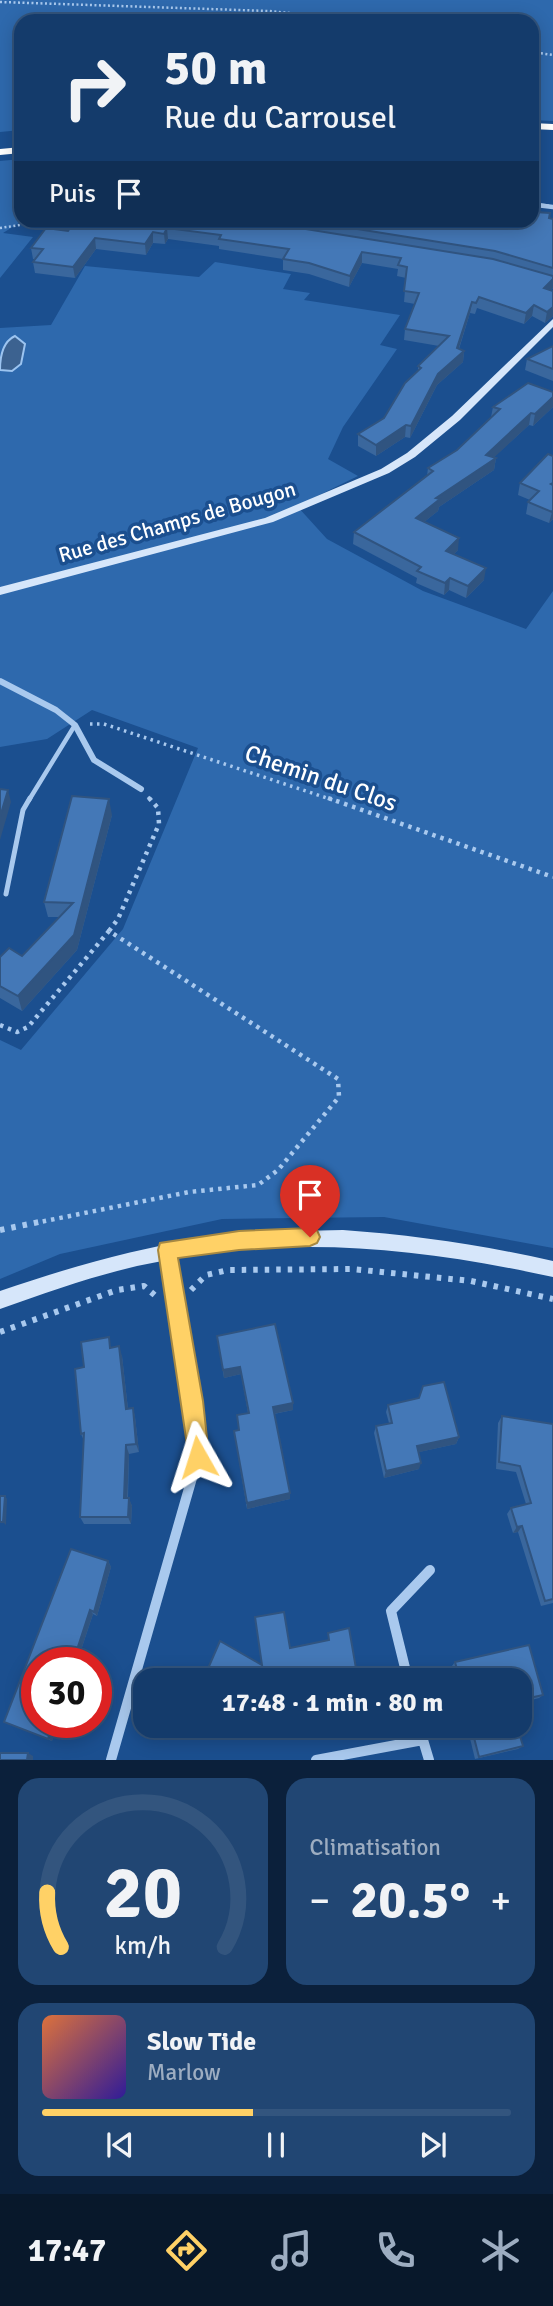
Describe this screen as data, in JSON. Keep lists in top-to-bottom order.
{
  "streets": {
    "street": ["Rue des Champs de Bougon"],
    "path": ["Chemin du Clos"]
  },
  "page": {
    "turn": ["50 m", "Rue du Carrousel"],
    "then": "Puis",
    "limit": "30",
    "trip": "17:48 · 1 min · 80 m",
    "tile": "Climatisation",
    "heat": ["−", "20.5°", "+"],
    "song": ["Slow Tide", "Marlow"],
    "tabs": "17:47",
    "gauge": ["20", "km/h"]
  }
}
